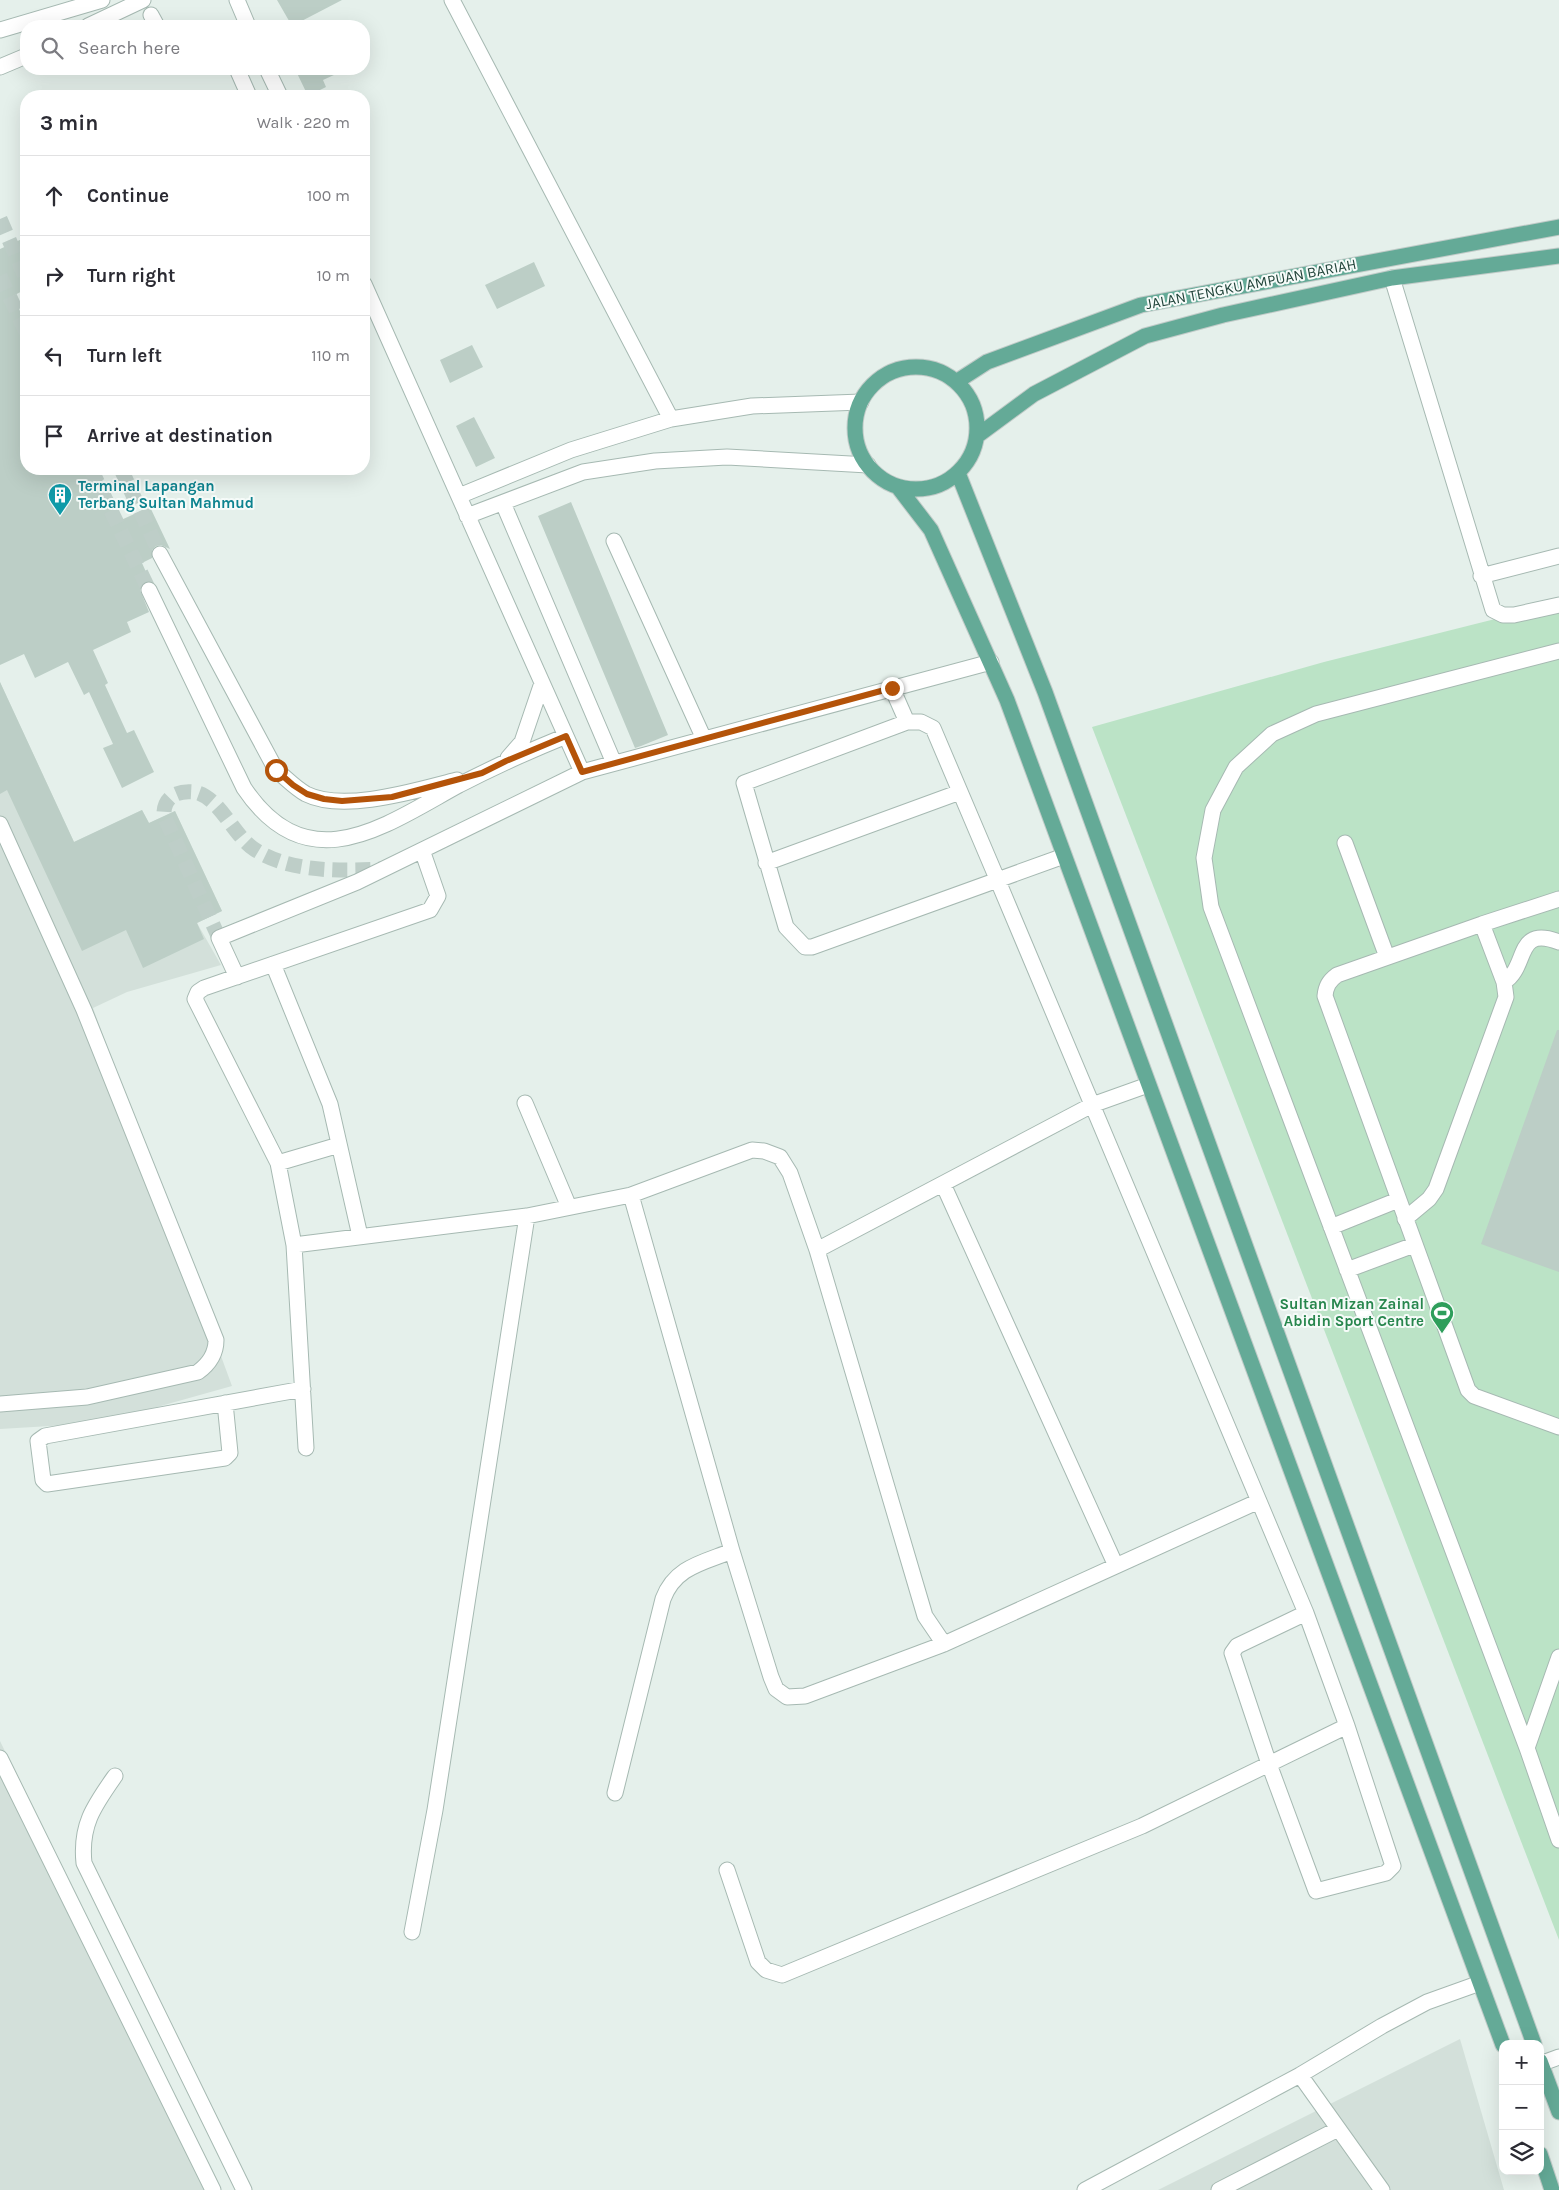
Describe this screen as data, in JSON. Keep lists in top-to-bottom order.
{
  "streets": {
    "main road": ["JALAN TENGKU AMPUAN BARIAH"]
  },
  "places": {
    "building": ["Terminal Lapangan Terbang Sultan Mahmud"],
    "sports": ["Sultan Mizan Zainal Abidin Sport Centre"]
  },
  "page": {
    "search": "Search here",
    "heading": ["3 min", "Walk · 220 m"],
    "list": [
      ["Continue", "100 m"],
      ["Turn right", "10 m"],
      ["Turn left", "110 m"],
      "Arrive at destination"
    ],
    "map_buttons": ["+", "−"]
  }
}
